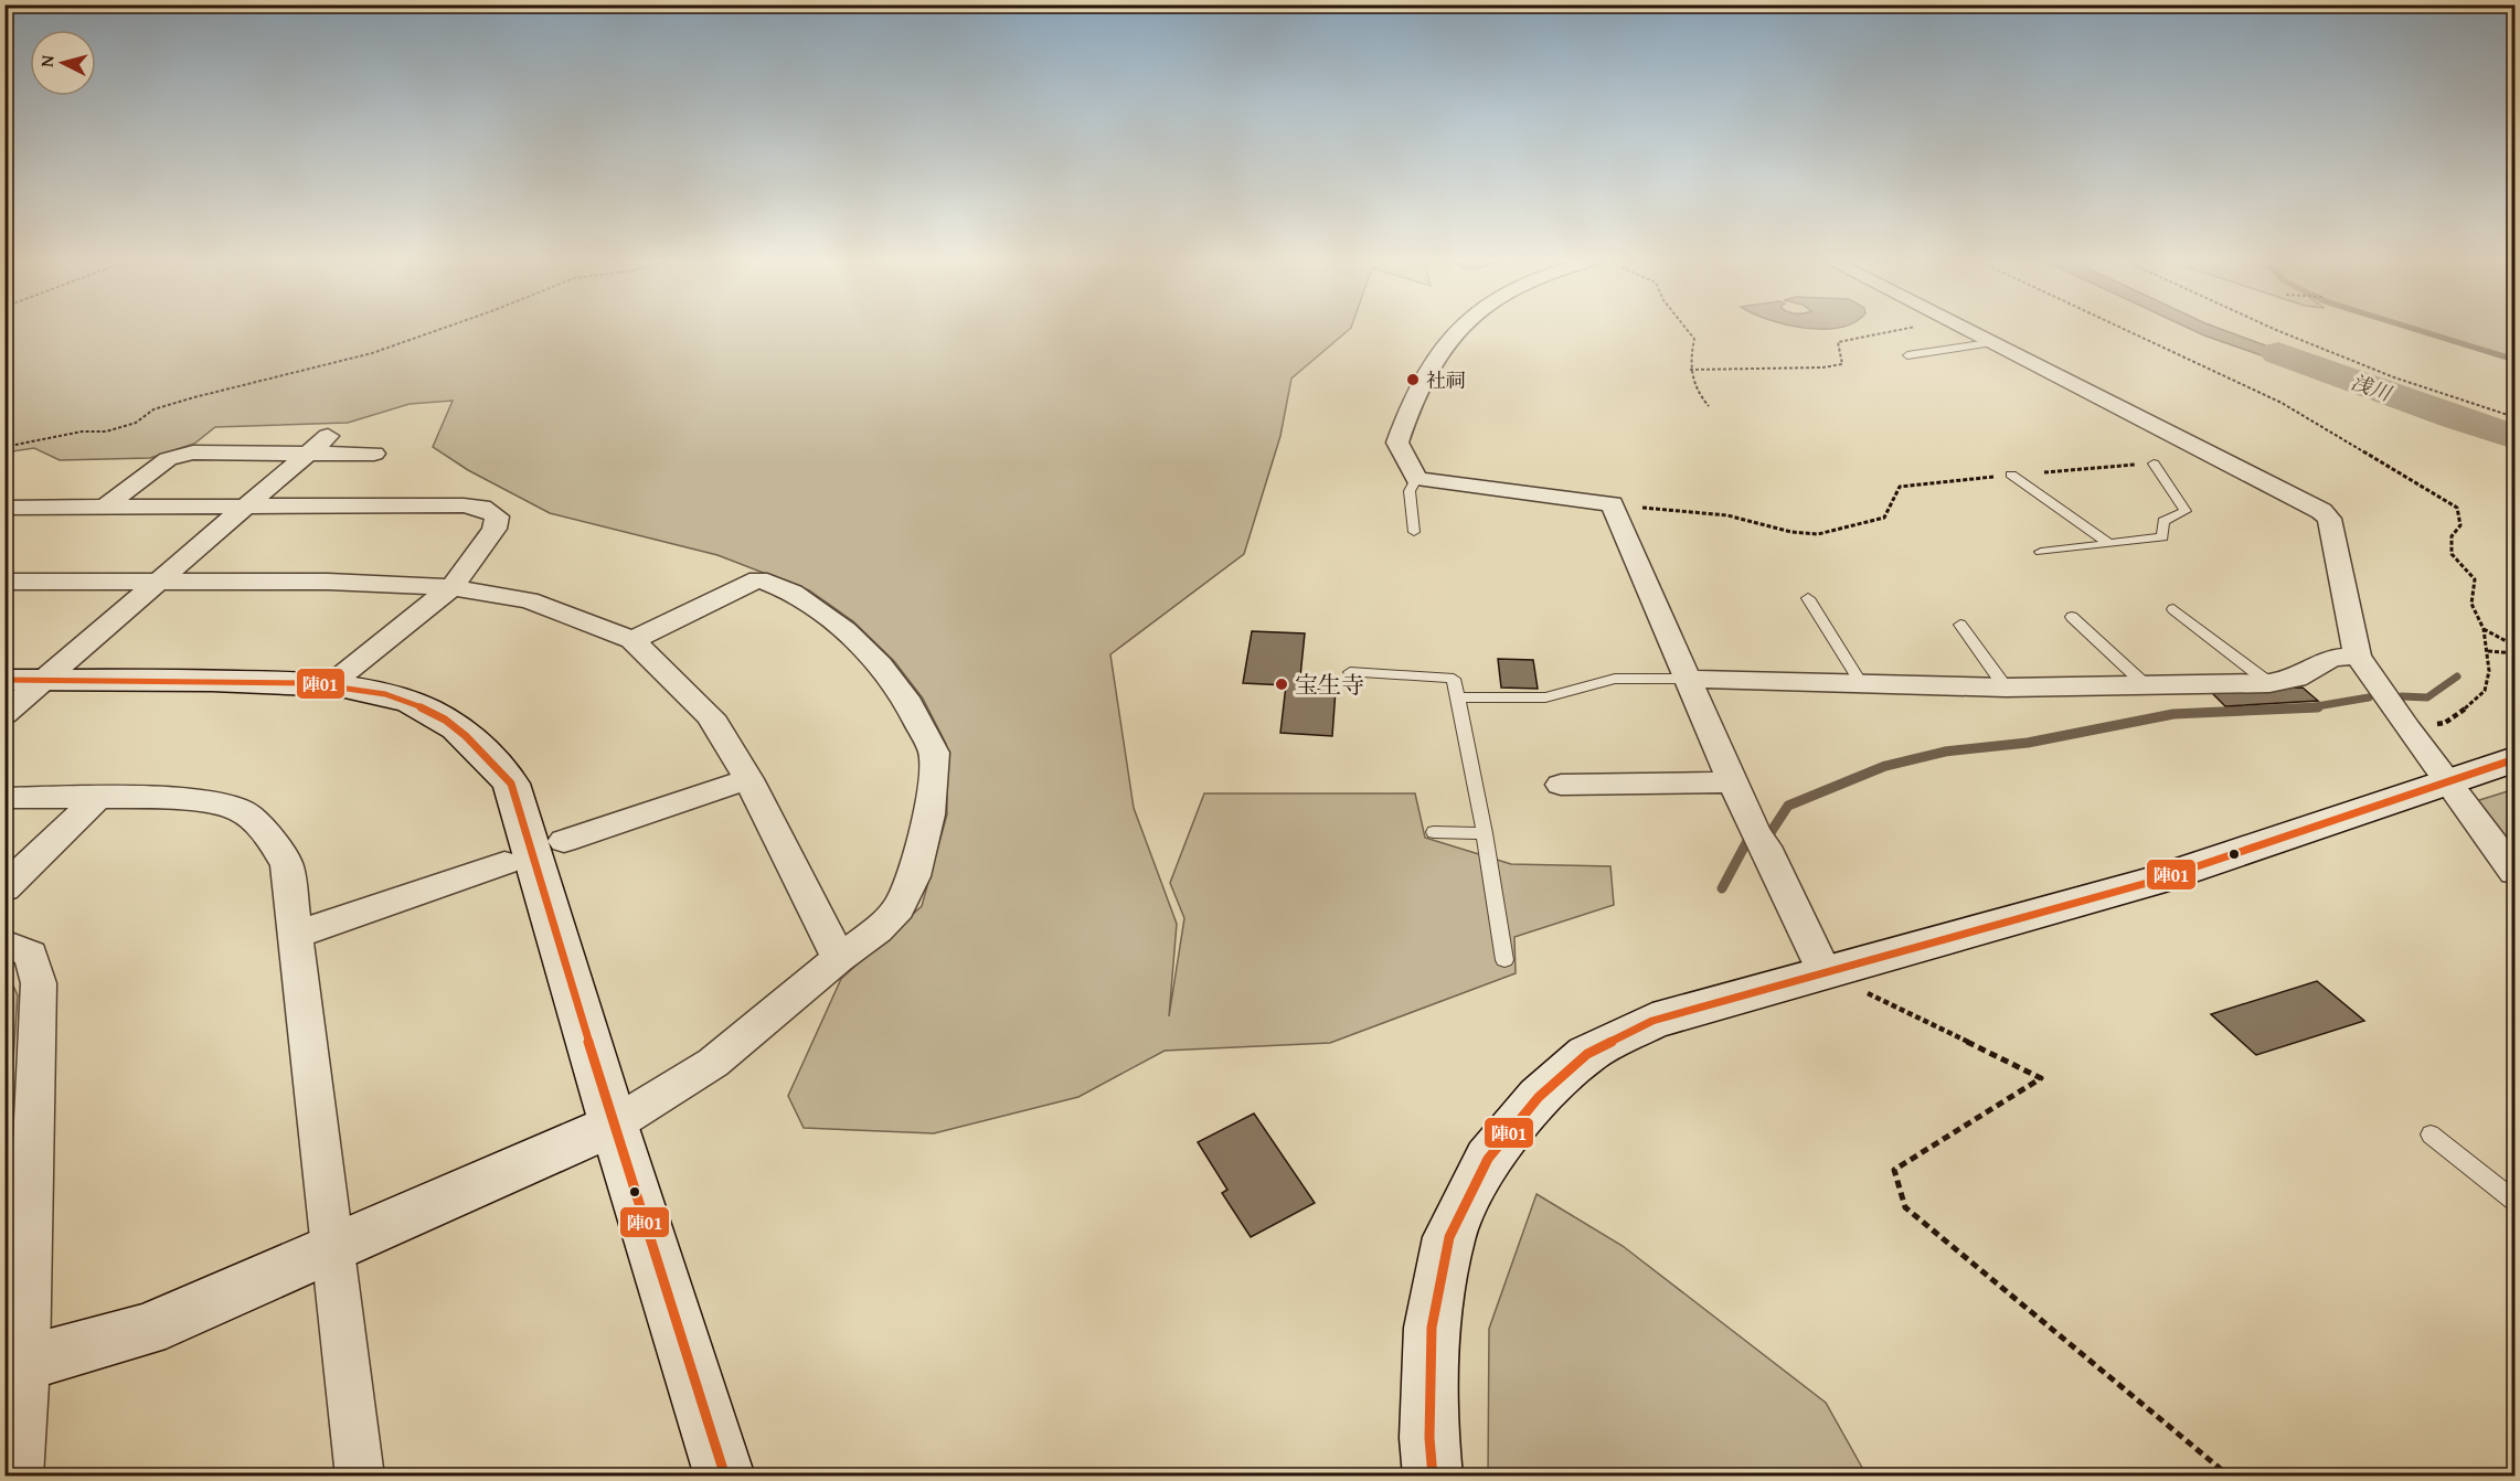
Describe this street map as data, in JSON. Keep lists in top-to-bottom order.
{
  "water": ["浅川"],
  "places": ["社祠", "宝生寺"],
  "lines": ["transit line 陣01"],
  "north": "left"
}
